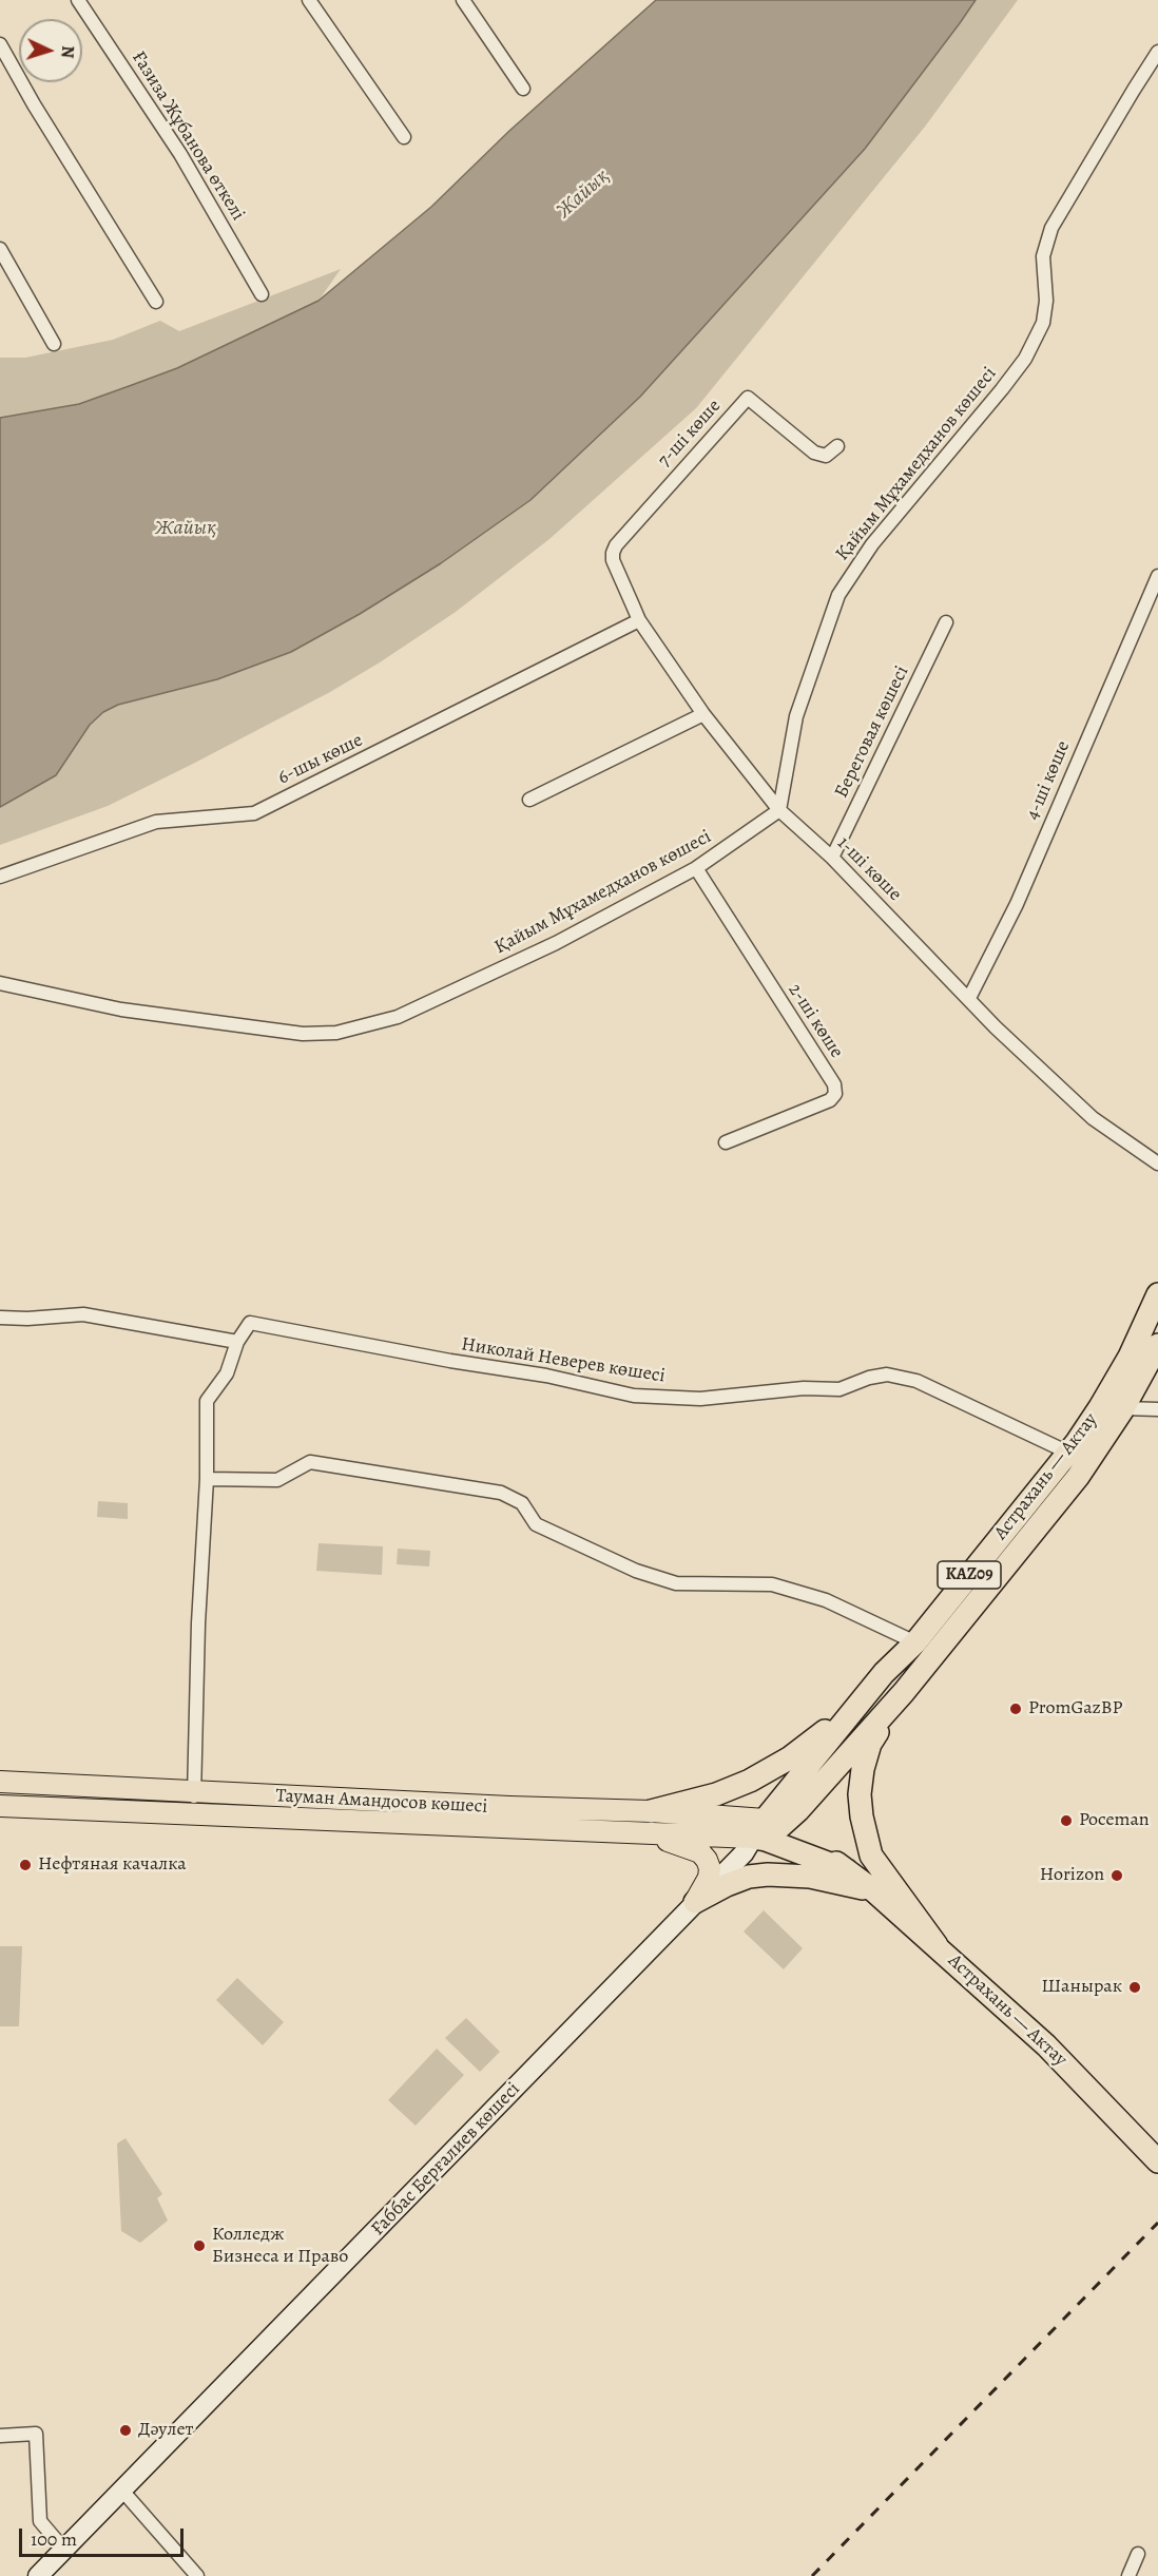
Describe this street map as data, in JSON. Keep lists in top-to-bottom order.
{
  "streets": {
    "highway": ["Астрахань — Актау", "KAZ09"],
    "main road": ["Тауман Амандосов көшесі", "Ғаббас Берғалиев көшесі"],
    "street": [
      "Ғазиза Жұбанова өткелі",
      "7-шi көше",
      "Қайым Мұхамедханов көшесi",
      "Береговая көшесі",
      "6-шы көше",
      "4-шi көше",
      "1-ші көше",
      "2-ші көше",
      "Николай Неверев көшесі"
    ]
  },
  "crossings": [
    ["7-шi көше", "1-ші көше"],
    ["Қайым Мұхамедханов көшесi", "1-ші көше"],
    ["Қайым Мұхамедханов көшесi", "2-ші көше"],
    ["Береговая көшесі", "1-ші көше"],
    ["6-шы көше", "1-ші көше"],
    ["4-шi көше", "1-ші көше"],
    ["Николай Неверев көшесі", "Астрахань — Актау"],
    ["Астрахань — Актау", "Тауман Амандосов көшесі"],
    ["Астрахань — Актау", "Ғаббас Берғалиев көшесі"],
    ["Тауман Амандосов көшесі", "Ғаббас Берғалиев көшесі"]
  ],
  "water": ["Жайық"],
  "places": [
    "PromGazBP",
    "Poceman",
    "Нефтяная качалка",
    "Horizon",
    "Шанырак",
    "Колледж Бизнеса и Право",
    "Дәулет"
  ],
  "scale_bar": "100 m",
  "north": "right"
}
